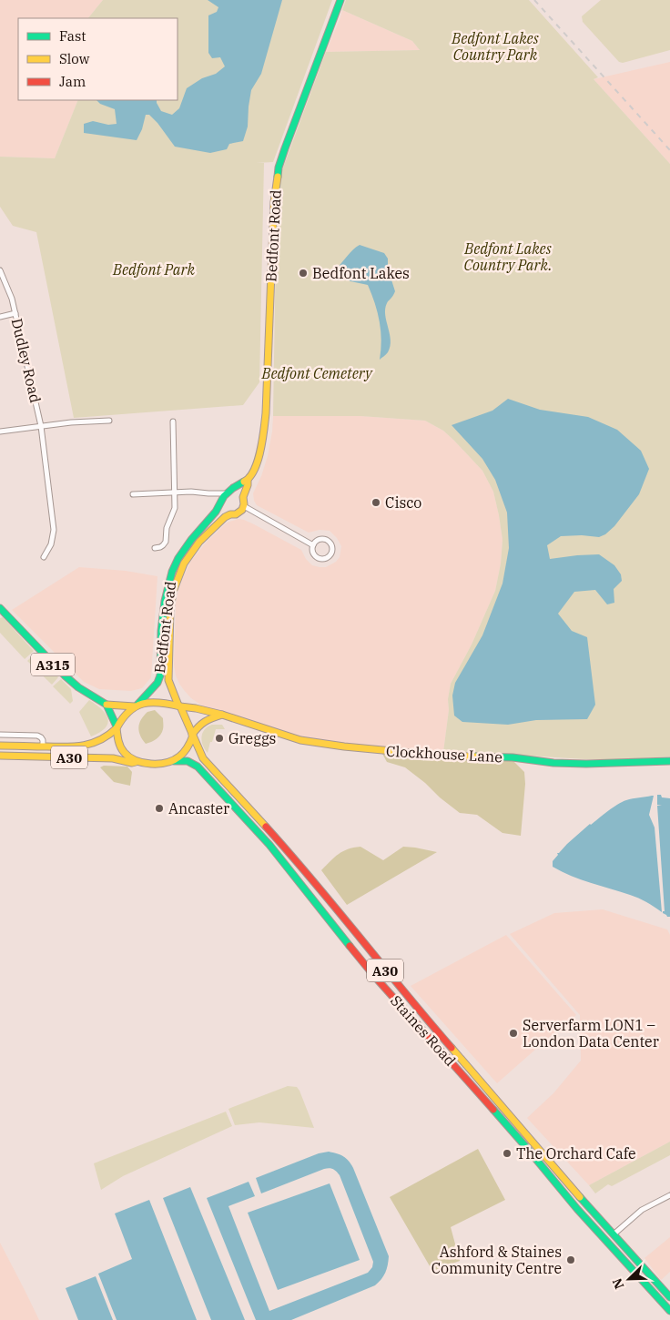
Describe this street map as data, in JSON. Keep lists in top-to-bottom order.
{
  "streets": {
    "main road": [
      "Bedfont Road",
      "A315",
      "Clockhouse Lane",
      "A30",
      "Staines Road"
    ],
    "street": ["Dudley Road"]
  },
  "crossings": [
    ["Bedfont Road", "A315"],
    ["Bedfont Road", "Clockhouse Lane"],
    ["Bedfont Road", "A30"],
    ["Bedfont Road", "Staines Road"],
    ["A315", "Clockhouse Lane"],
    ["A315", "A30"],
    ["A315", "Staines Road"],
    ["Clockhouse Lane", "A30"],
    ["Clockhouse Lane", "Staines Road"],
    ["A30", "Staines Road"]
  ],
  "parks": [
    "Bedfont Lakes Country Park",
    "Bedfont Lakes Country Park.",
    "Bedfont Park",
    "Bedfont Cemetery"
  ],
  "places": [
    "Bedfont Lakes",
    "Cisco",
    "Greggs",
    "Ancaster",
    "Serverfarm LON1 – London Data Center",
    "The Orchard Cafe",
    "Ashford & Staines Community Centre"
  ],
  "legend": ["Fast", "Slow", "Jam"],
  "north": "bottom left"
}
